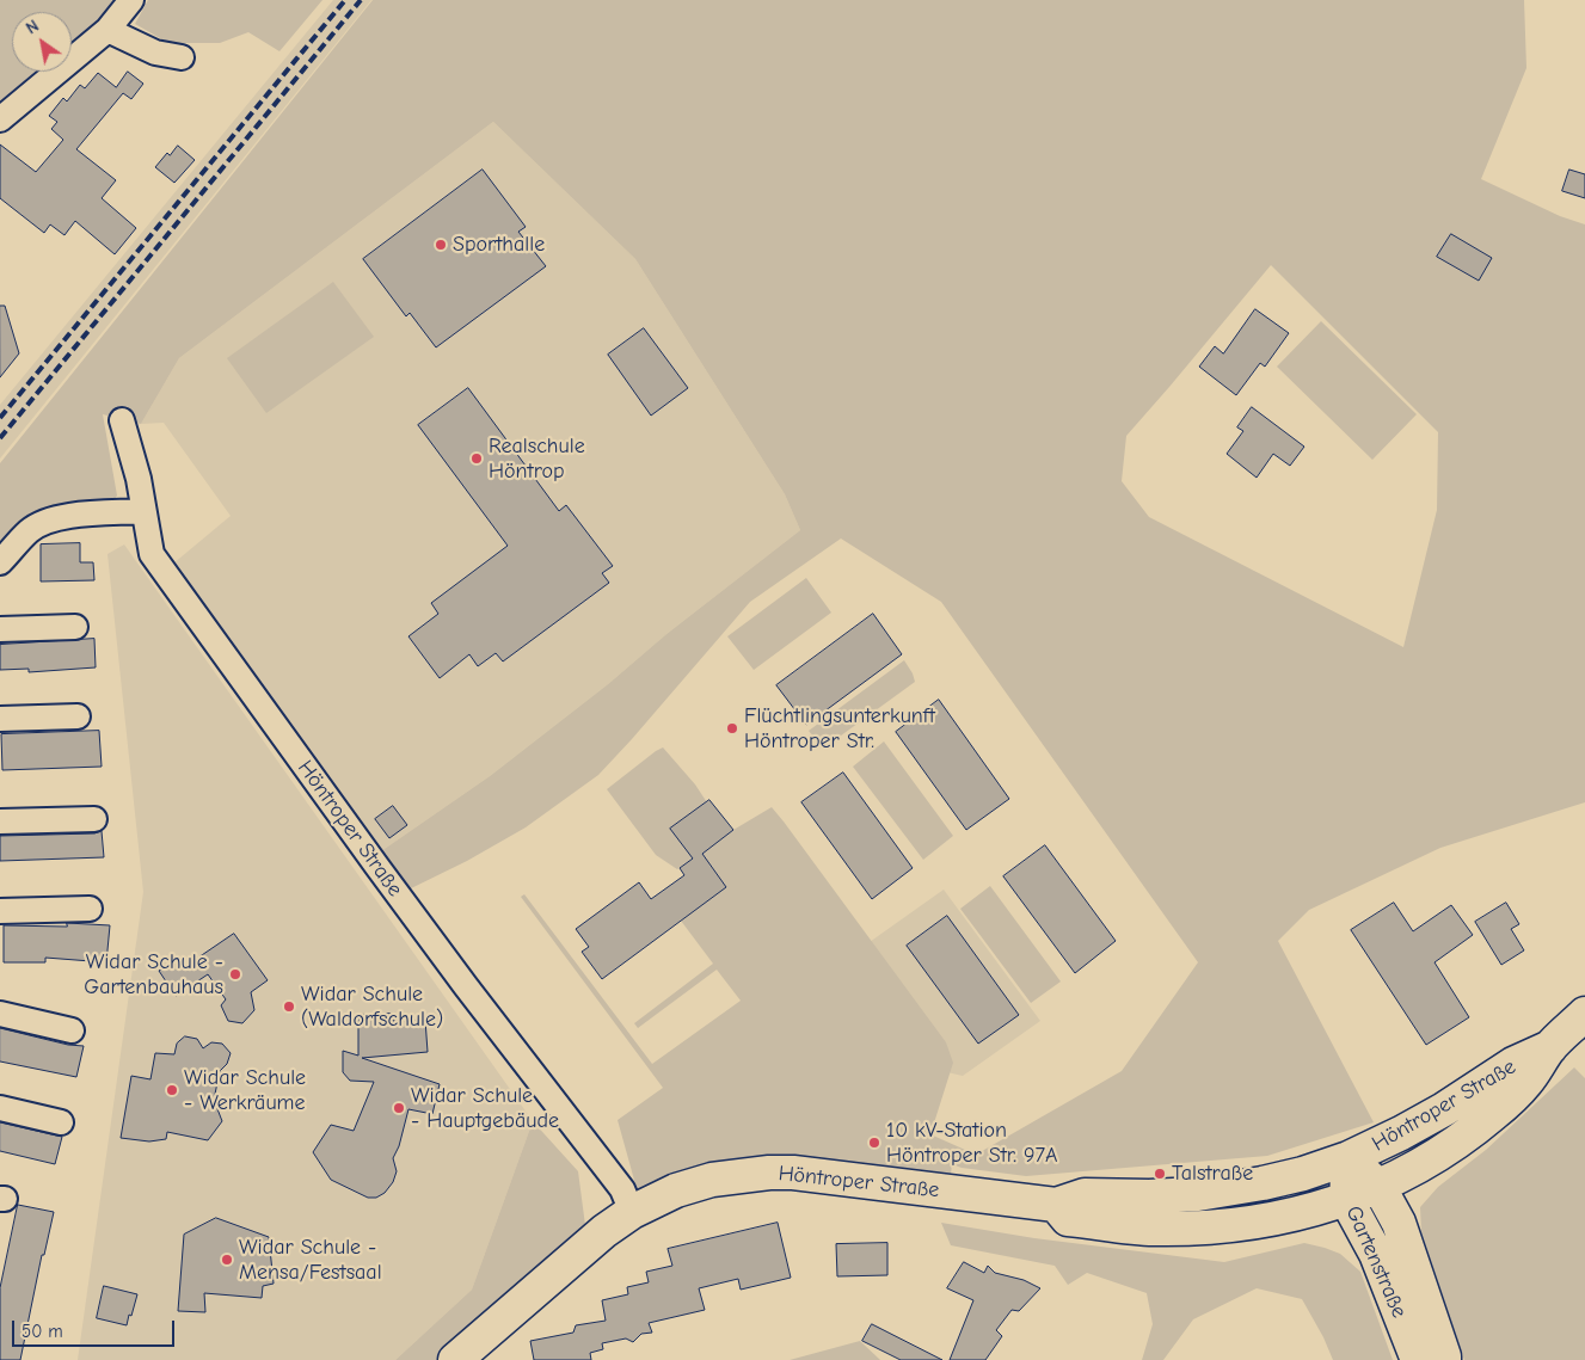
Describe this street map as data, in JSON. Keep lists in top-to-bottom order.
{
  "streets": {
    "street": ["Höntroper Straße", "Gartenstraße"]
  },
  "crossings": [
    ["Höntroper Straße", "Gartenstraße"]
  ],
  "places": [
    "Sporthalle",
    "Realschule Höntrop",
    "Flüchtlingsunterkunft Höntroper Str.",
    "Widar Schule - Gartenbauhaus",
    "Widar Schule (Waldorfschule)",
    "Widar Schule - Werkräume",
    "Widar Schule - Hauptgebäude",
    "10 kV-Station Höntroper Str. 97A",
    "Talstraße",
    "Widar Schule - Mensa/Festsaal"
  ],
  "scale_bar": "50 m",
  "north": "top left"
}
